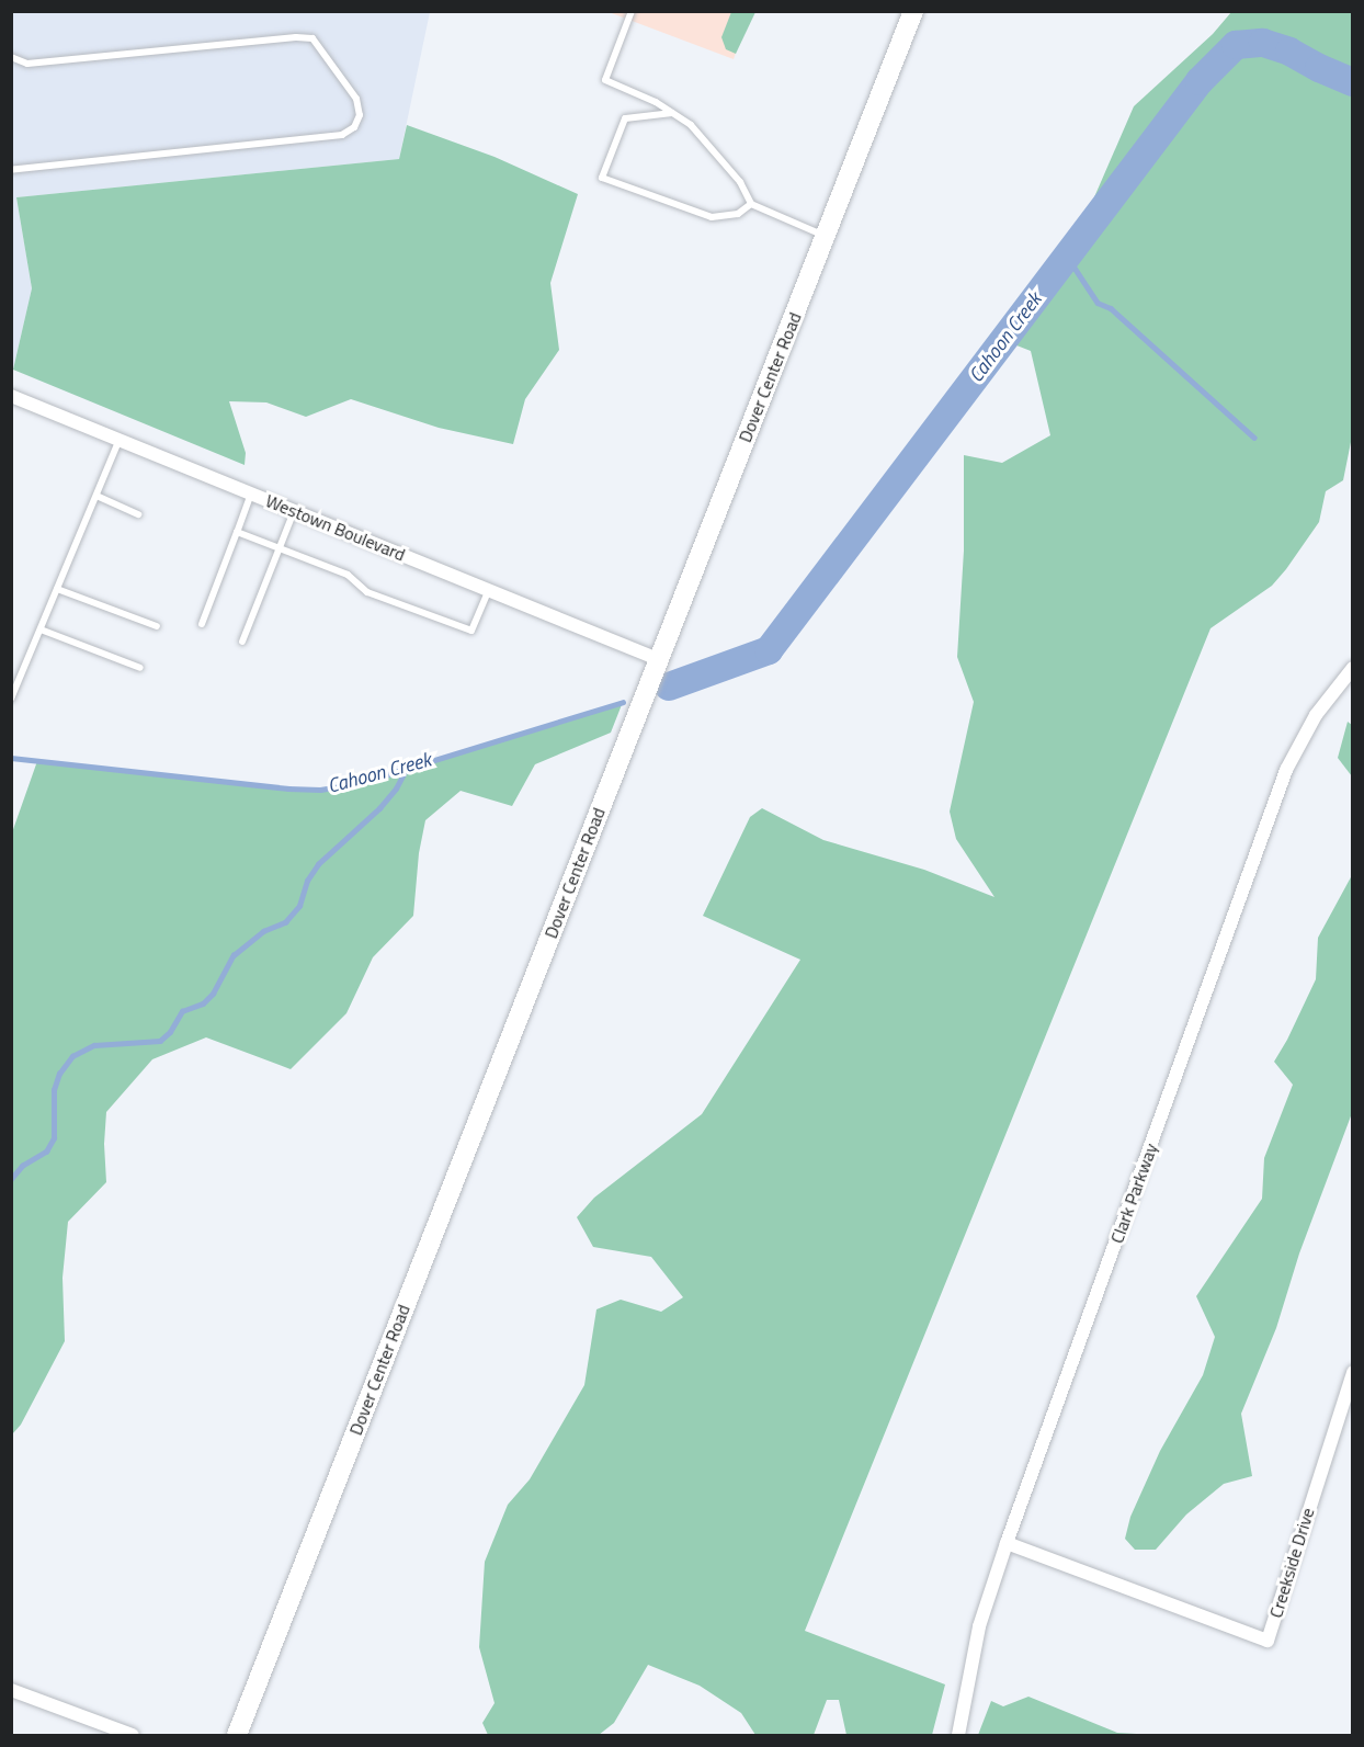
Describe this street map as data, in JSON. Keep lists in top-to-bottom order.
{
  "streets": {
    "street": [
      "Dover Center Road",
      "Westown Boulevard",
      "Clark Parkway",
      "Creekside Drive"
    ]
  },
  "crossings": [
    ["Dover Center Road", "Westown Boulevard"],
    ["Clark Parkway", "Creekside Drive"]
  ],
  "water": ["Cahoon Creek"]
}
